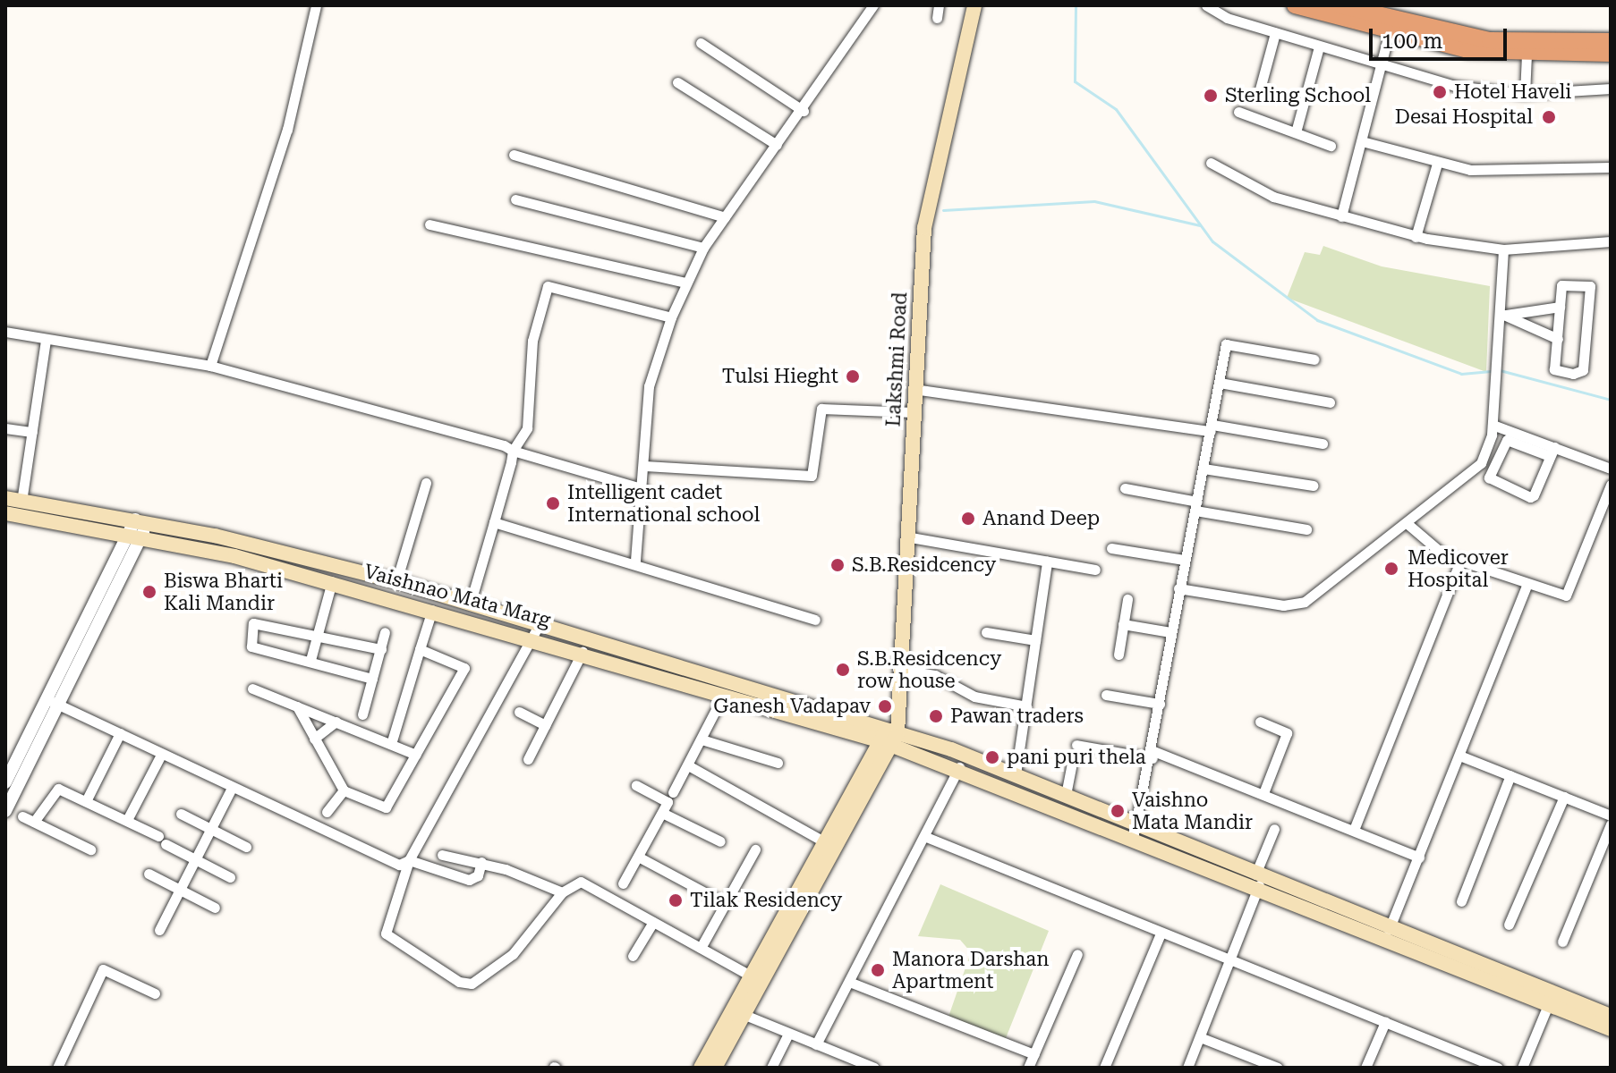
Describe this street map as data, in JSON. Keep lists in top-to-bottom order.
{
  "streets": {
    "main road": ["Lakshmi Road", "Vaishnao Mata Marg"]
  },
  "crossings": [
    ["Lakshmi Road", "Vaishnao Mata Marg"]
  ],
  "places": [
    "Hotel Haveli",
    "Sterling School",
    "Desai Hospital",
    "Tulsi Hieght",
    "Intelligent cadet International school",
    "Anand Deep",
    "S.B.Residcency",
    "Medicover Hospital",
    "Biswa Bharti Kali Mandir",
    "S.B.Residcency row house",
    "Ganesh Vadapav",
    "Pawan traders",
    "pani puri thela",
    "Vaishno Mata Mandir",
    "Tilak Residency",
    "Manora Darshan Apartment"
  ],
  "scale_bar": "100 m"
}
